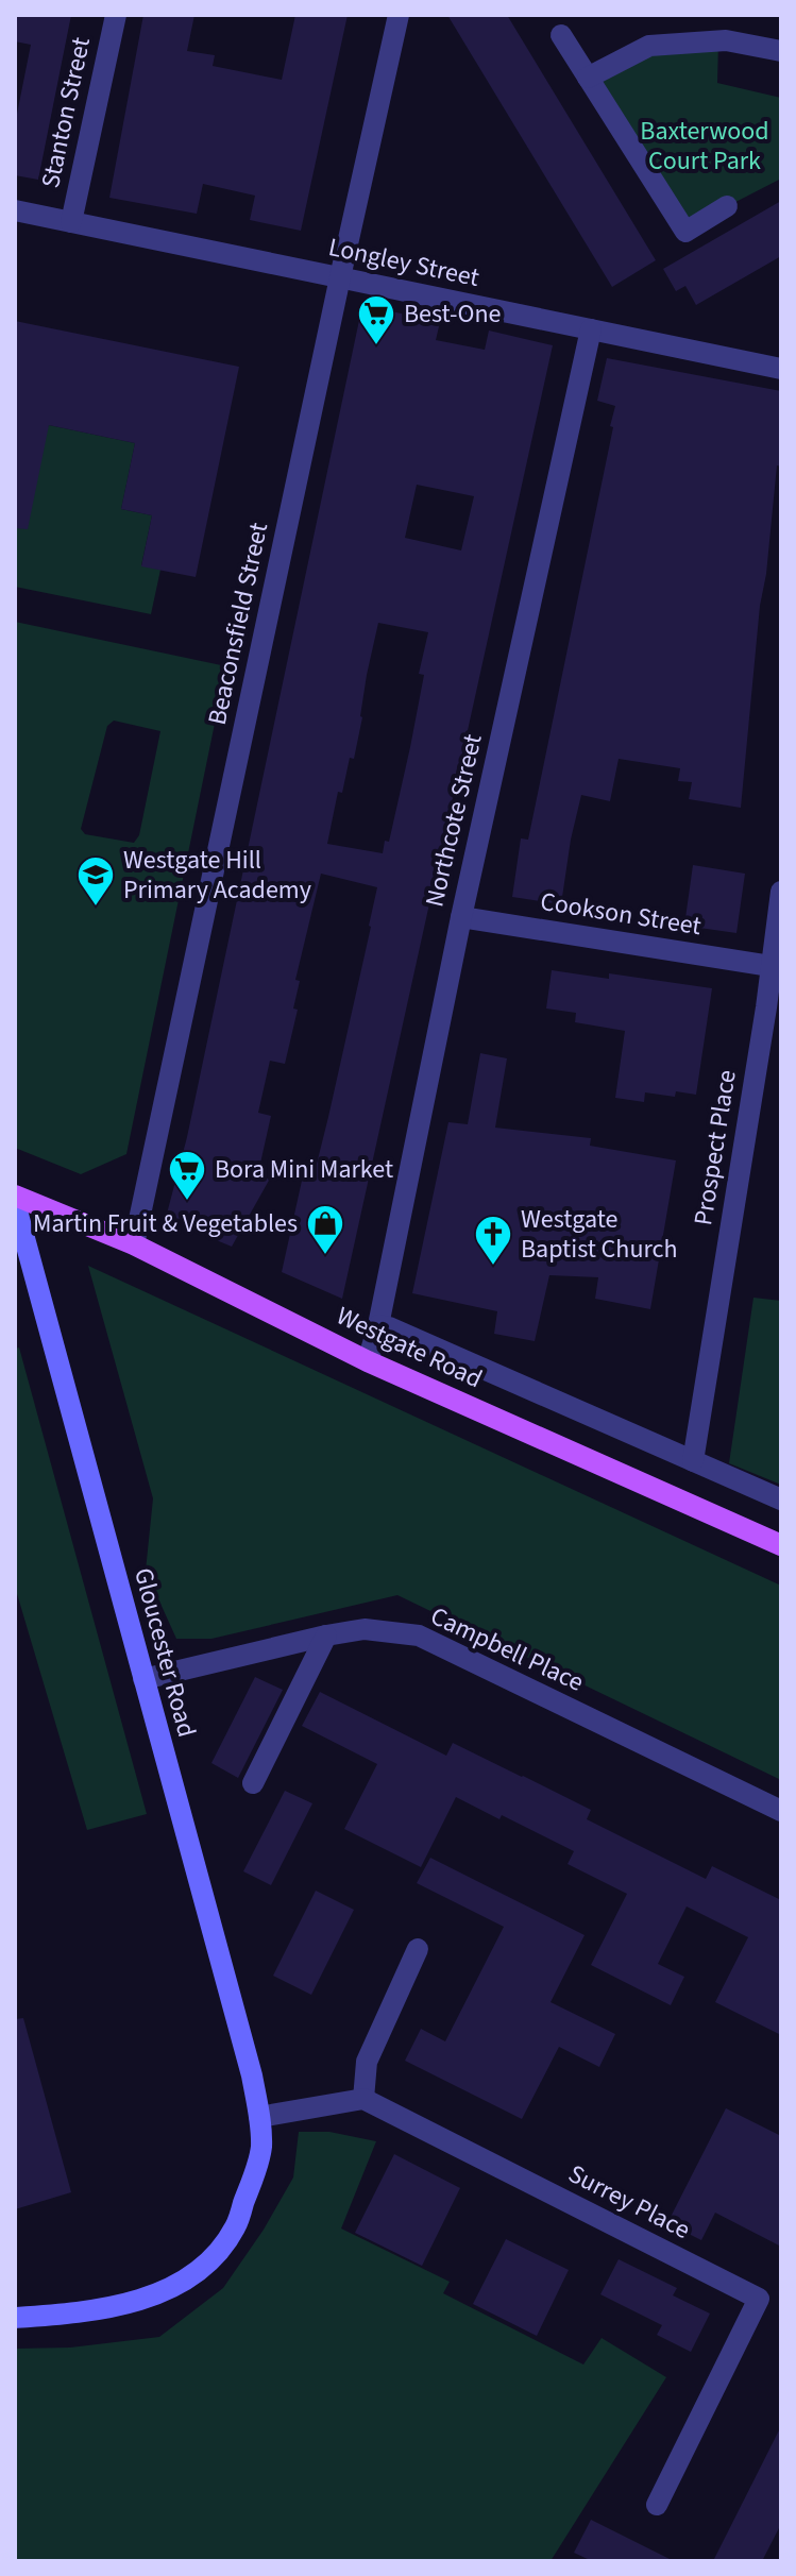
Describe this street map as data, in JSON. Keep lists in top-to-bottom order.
{
  "streets": {
    "main road": ["Westgate Road"],
    "street": [
      "Stanton Street",
      "Longley Street",
      "Beaconsfield Street",
      "Northcote Street",
      "Cookson Street",
      "Prospect Place",
      "Campbell Place",
      "Gloucester Road",
      "Surrey Place"
    ]
  },
  "crossings": [
    ["Stanton Street", "Longley Street"],
    ["Longley Street", "Beaconsfield Street"],
    ["Longley Street", "Northcote Street"],
    ["Beaconsfield Street", "Westgate Road"],
    ["Northcote Street", "Cookson Street"],
    ["Northcote Street", "Westgate Road"],
    ["Cookson Street", "Prospect Place"],
    ["Campbell Place", "Gloucester Road"]
  ],
  "parks": ["Baxterwood Court Park"],
  "places": {
    "supermarket": ["Best-One", "Bora Mini Market"],
    "school or university": ["Westgate Hill Primary Academy"],
    "shop": ["Martin Fruit & Vegetables"],
    "church": ["Westgate Baptist Church"]
  }
}
